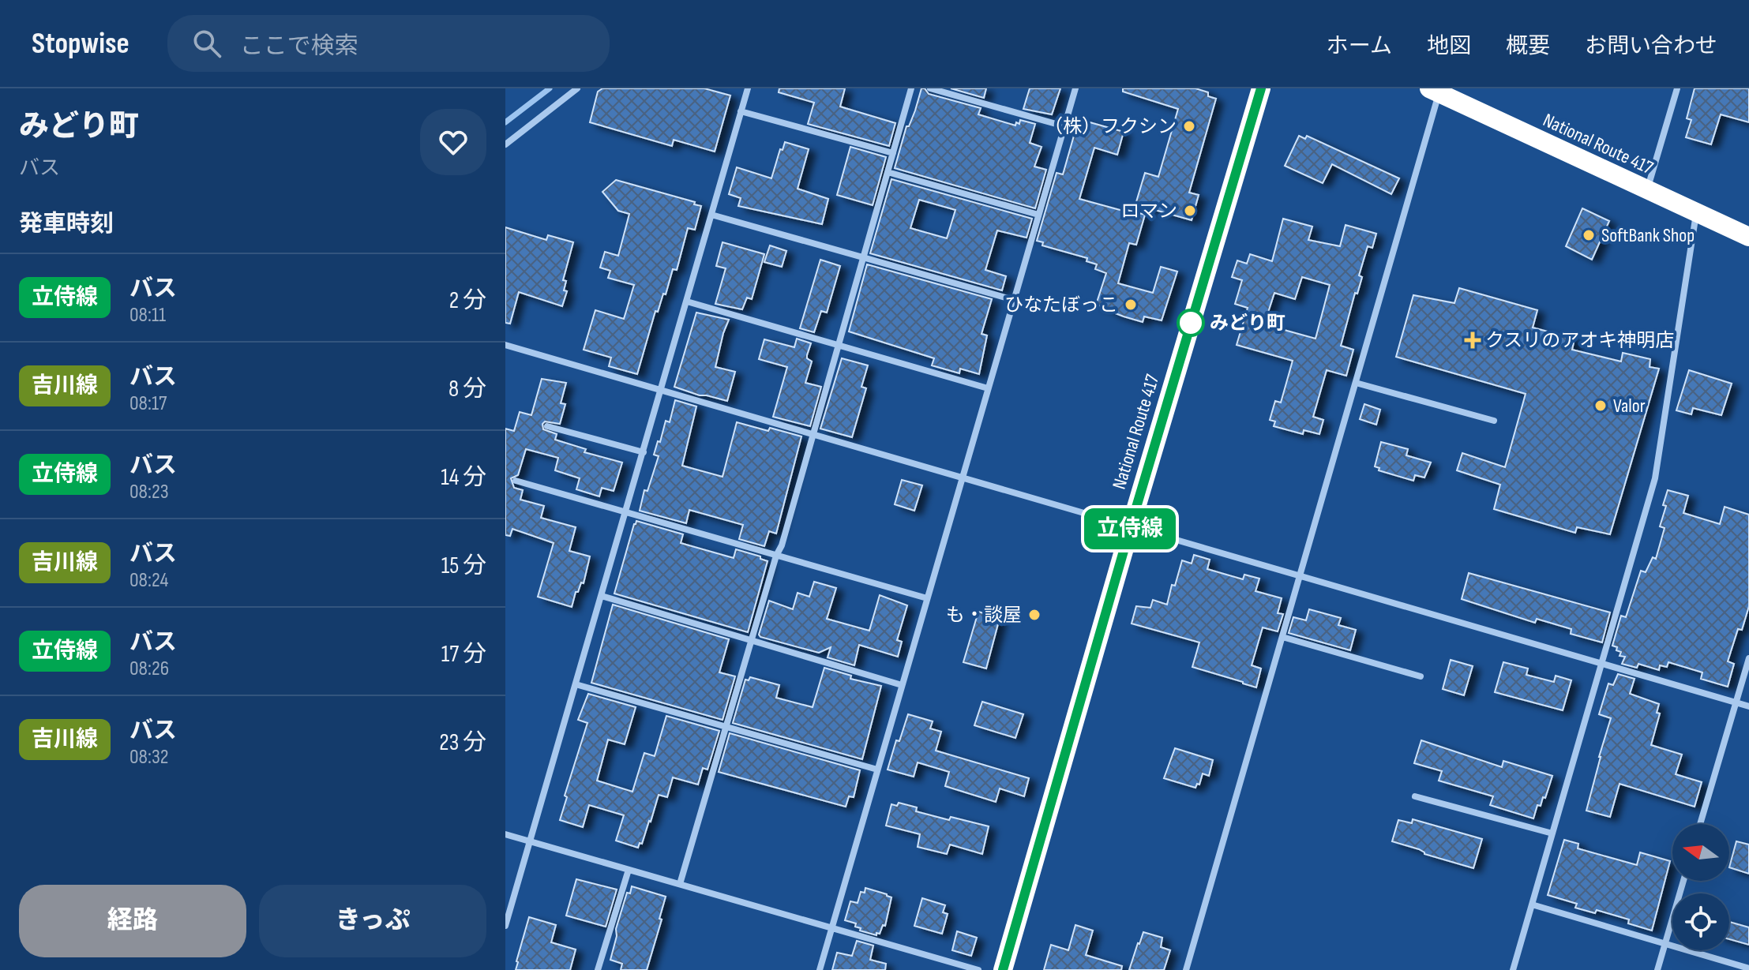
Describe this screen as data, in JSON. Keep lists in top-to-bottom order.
{
  "streets": {
    "highway": ["National Route 417"]
  },
  "places": {
    "other": [
      "（株）フクシン",
      "ロマン",
      "SoftBank Shop",
      "ひなたぼっこ",
      "みどり町",
      "Valor",
      "も・談屋"
    ],
    "health": ["クスリのアオキ神明店"]
  },
  "lines": ["bus line 立侍線"],
  "north": "left",
  "page": {
    "header": "Stopwise",
    "search": "ここで検索",
    "nav": [
      "ホーム",
      "地図",
      "概要",
      "お問い合わせ"
    ],
    "heading": [
      ["みどり町", "バス"],
      "発車時刻"
    ],
    "on_map": "立侍線",
    "list": [
      {
        "mark": "立侍線",
        "name": "バス",
        "note": "08:11",
        "value": "2 分"
      },
      {
        "mark": "吉川線",
        "name": "バス",
        "note": "08:17",
        "value": "8 分"
      },
      {
        "mark": "立侍線",
        "name": "バス",
        "note": "08:23",
        "value": "14 分"
      },
      {
        "mark": "吉川線",
        "name": "バス",
        "note": "08:24",
        "value": "15 分"
      },
      {
        "mark": "立侍線",
        "name": "バス",
        "note": "08:26",
        "value": "17 分"
      },
      {
        "mark": "吉川線",
        "name": "バス",
        "note": "08:32",
        "value": "23 分"
      }
    ],
    "buttons": ["経路", "きっぷ"]
  }
}
